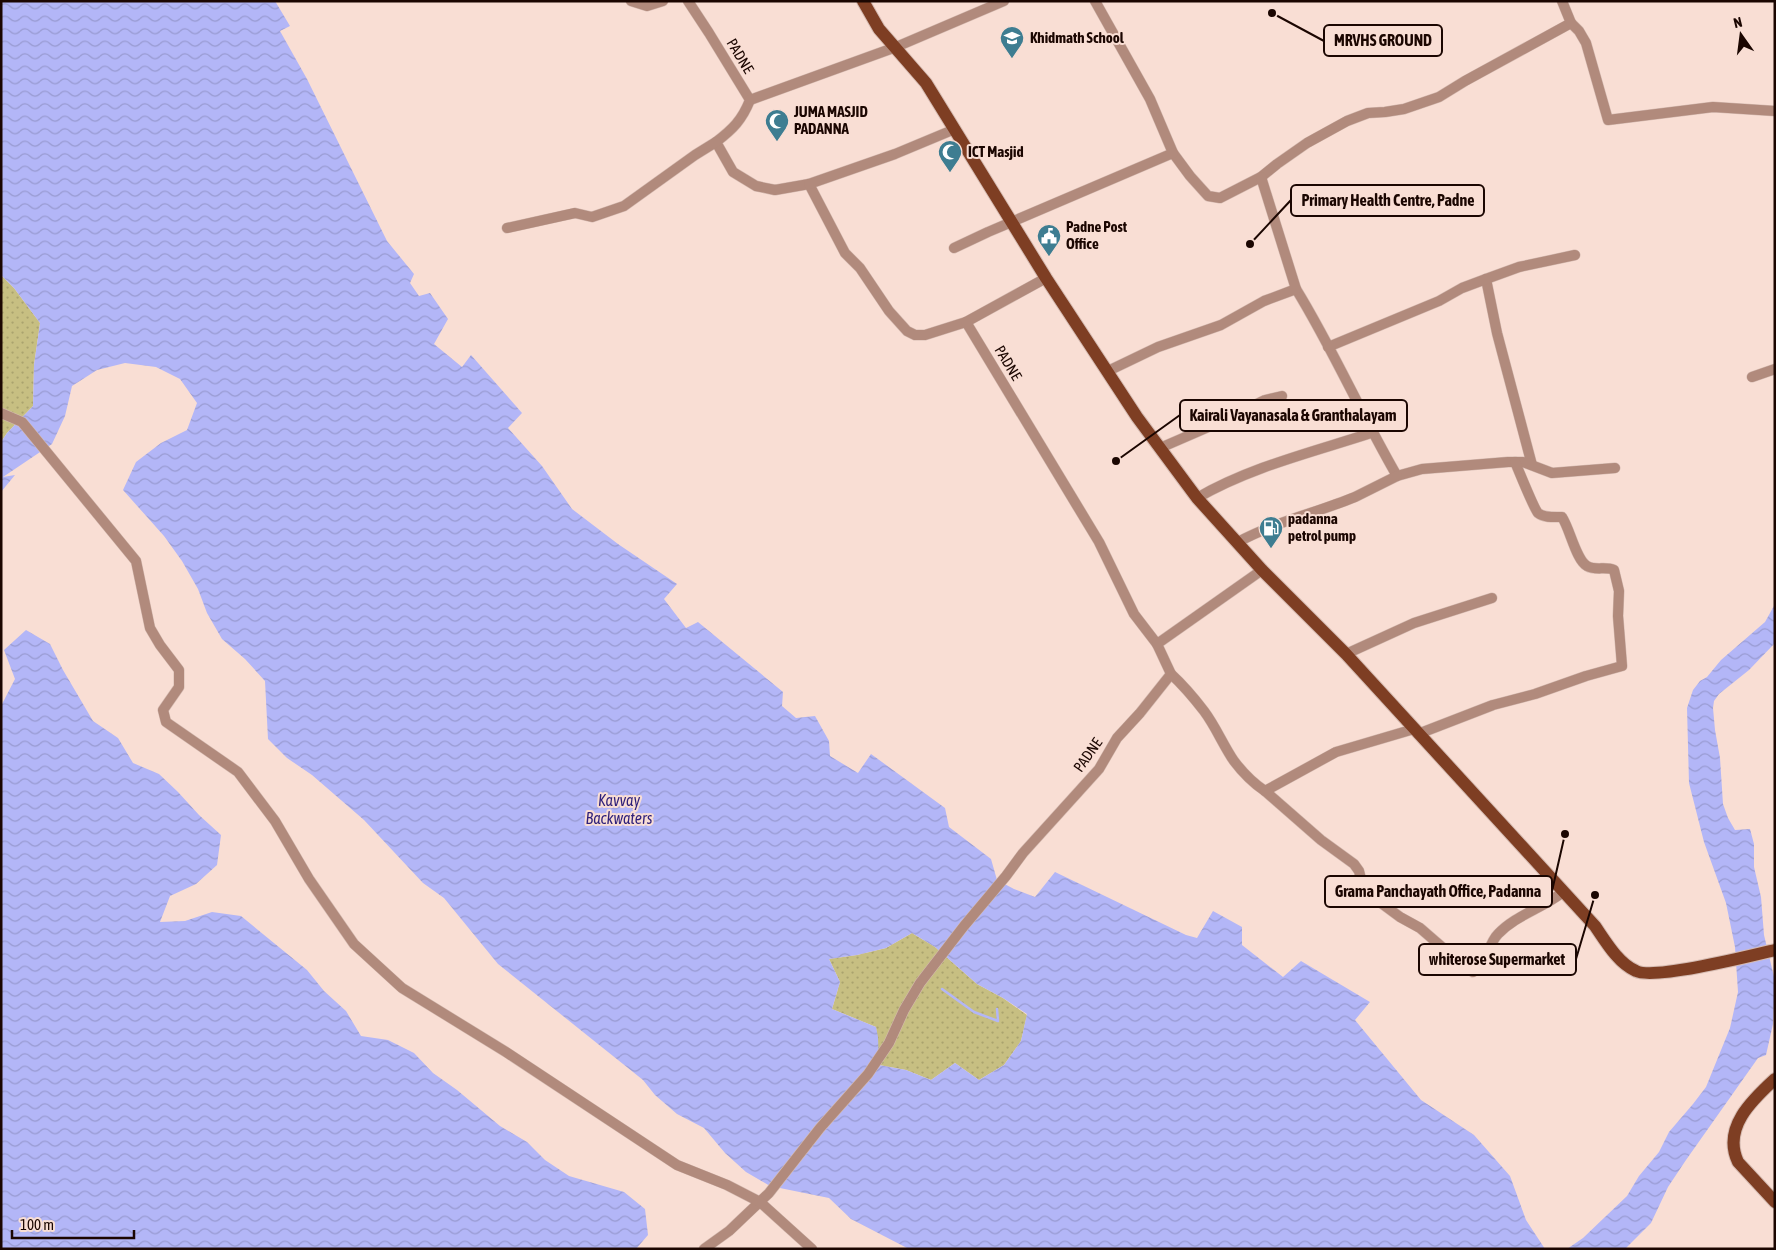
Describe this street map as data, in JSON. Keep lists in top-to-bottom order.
{
  "streets": {
    "street": ["PADNE"]
  },
  "water": ["Kavvay Backwaters"],
  "places": {
    "other": [
      "MRVHS GROUND",
      "Primary Health Centre, Padne",
      "Kairali Vayanasala & Granthalayam",
      "Grama Panchayath Office, Padanna",
      "whiterose Supermarket"
    ],
    "school or university": ["Khidmath School"],
    "mosque": ["JUMA MASJID PADANNA", "ICT Masjid"],
    "public building": ["Padne Post Office"],
    "fuel station": ["padanna petrol pump"]
  },
  "scale_bar": "100 m",
  "north": "top"
}
